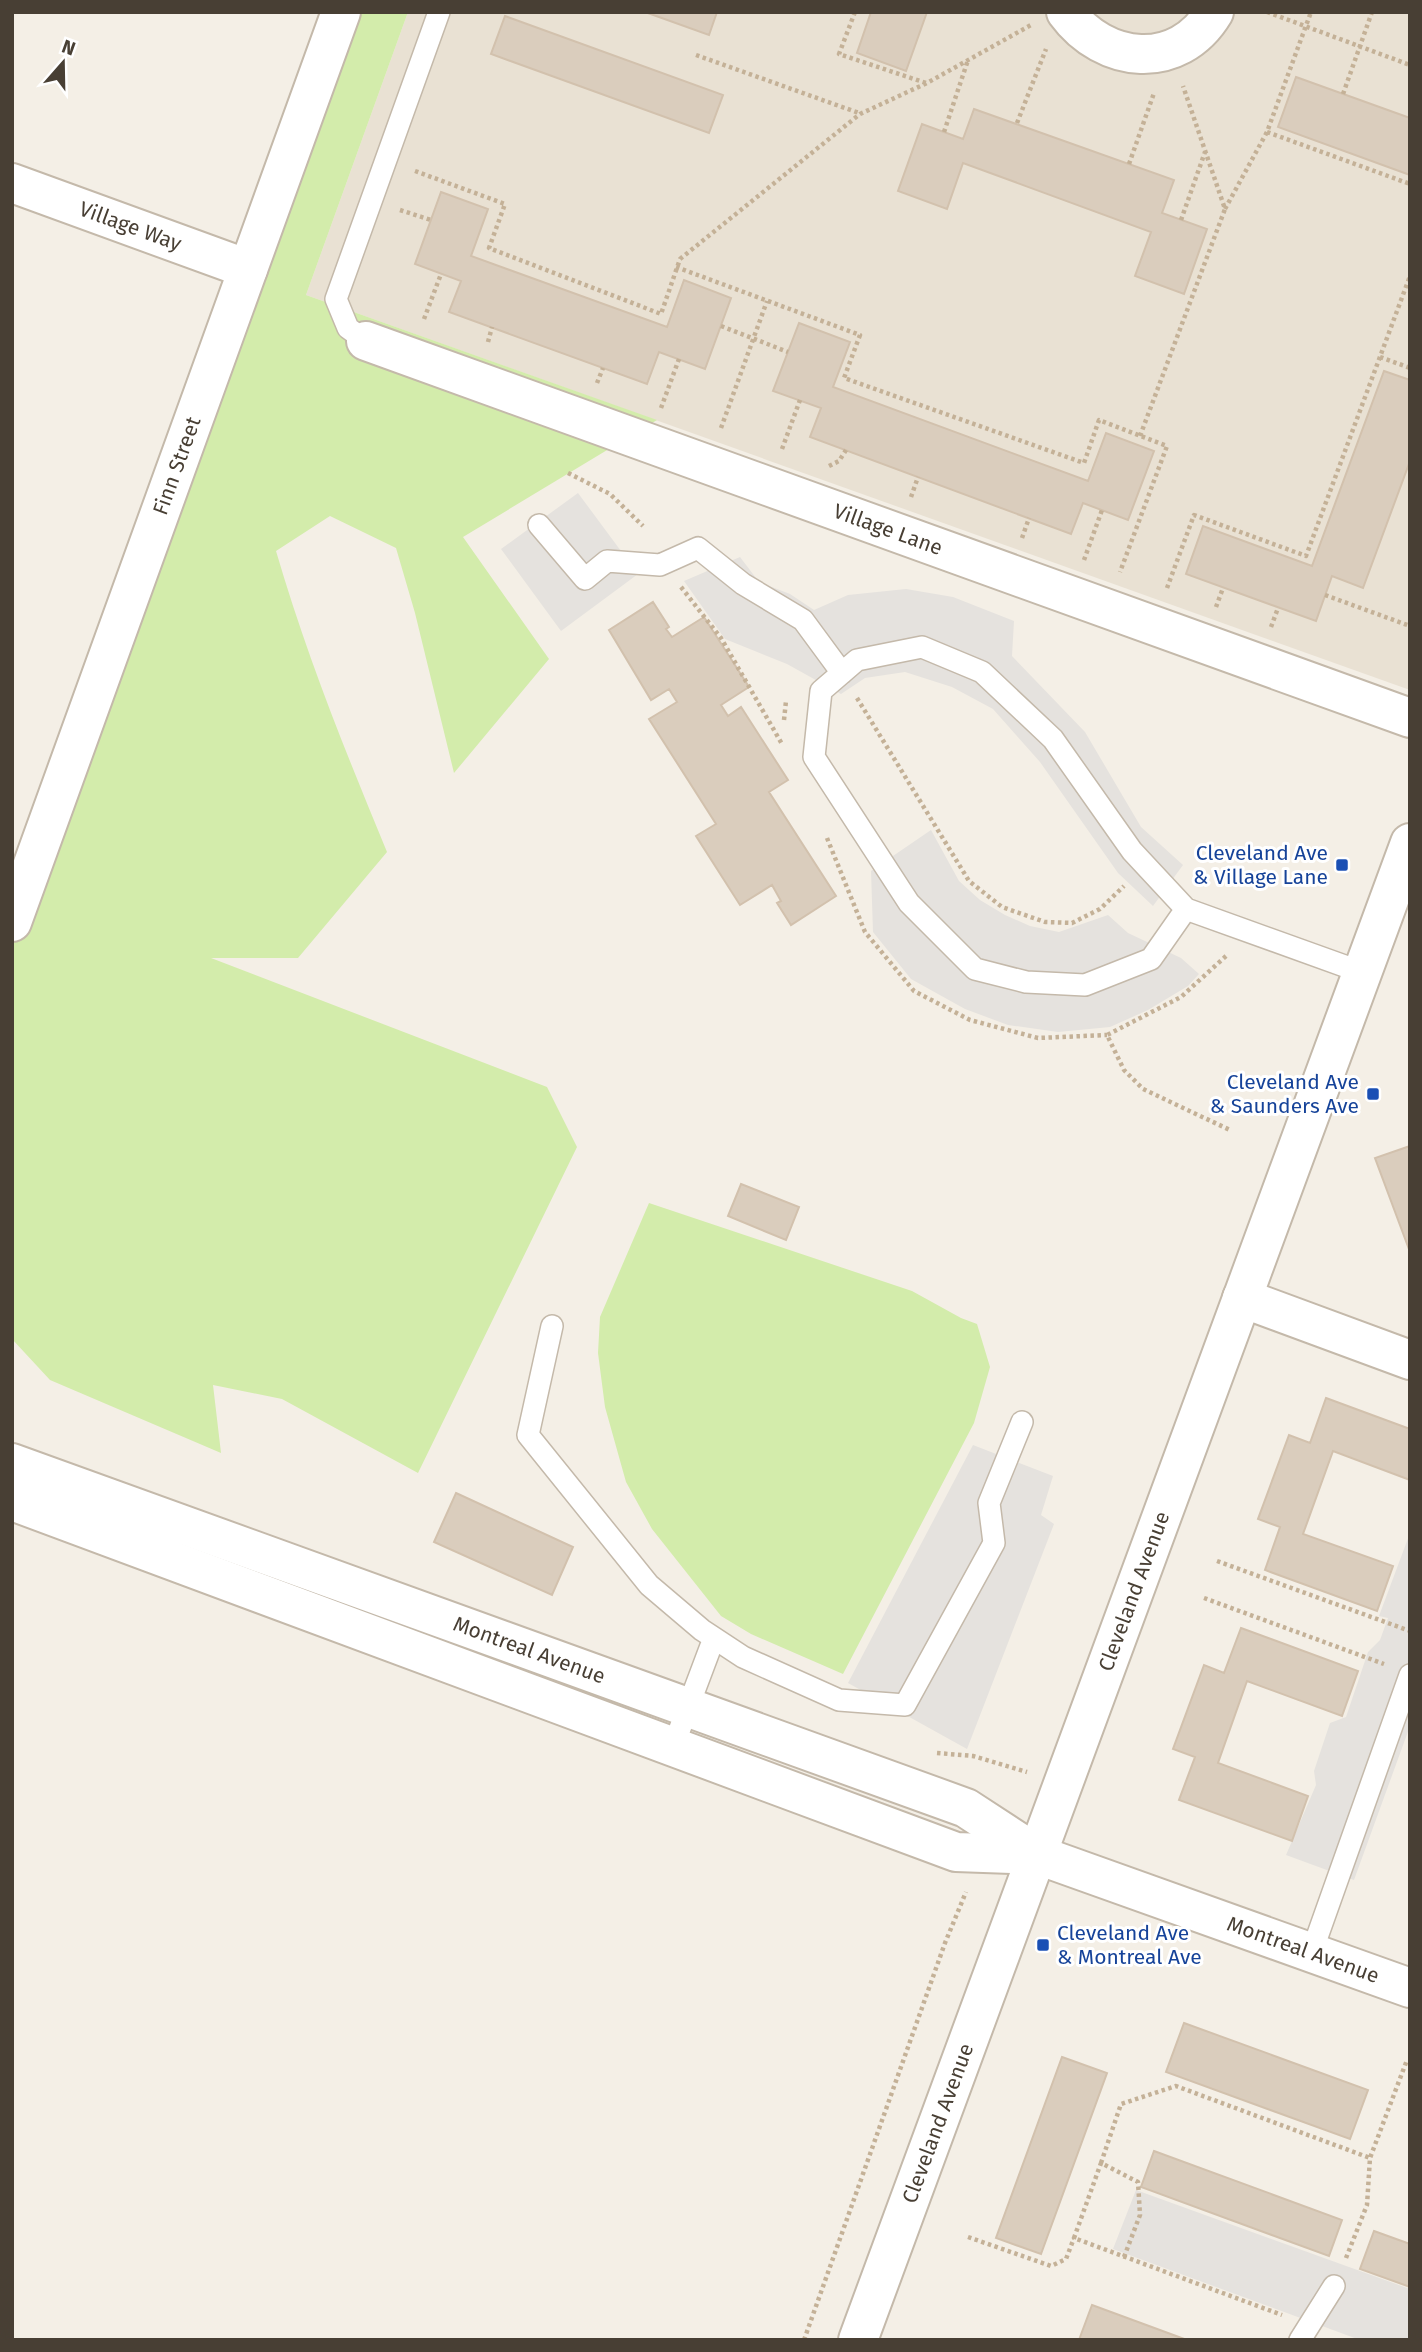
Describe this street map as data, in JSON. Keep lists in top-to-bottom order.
{
  "streets": {
    "street": [
      "Village Way",
      "Finn Street",
      "Village Lane",
      "Cleveland Avenue",
      "Montreal Avenue"
    ]
  },
  "crossings": [
    ["Village Way", "Finn Street"],
    ["Cleveland Avenue", "Montreal Avenue"]
  ],
  "places": {
    "transit": ["Cleveland Ave & Village Lane", "Cleveland Ave & Saunders Ave", "Cleveland Ave & Montreal Ave"]
  },
  "north": "top"
}
